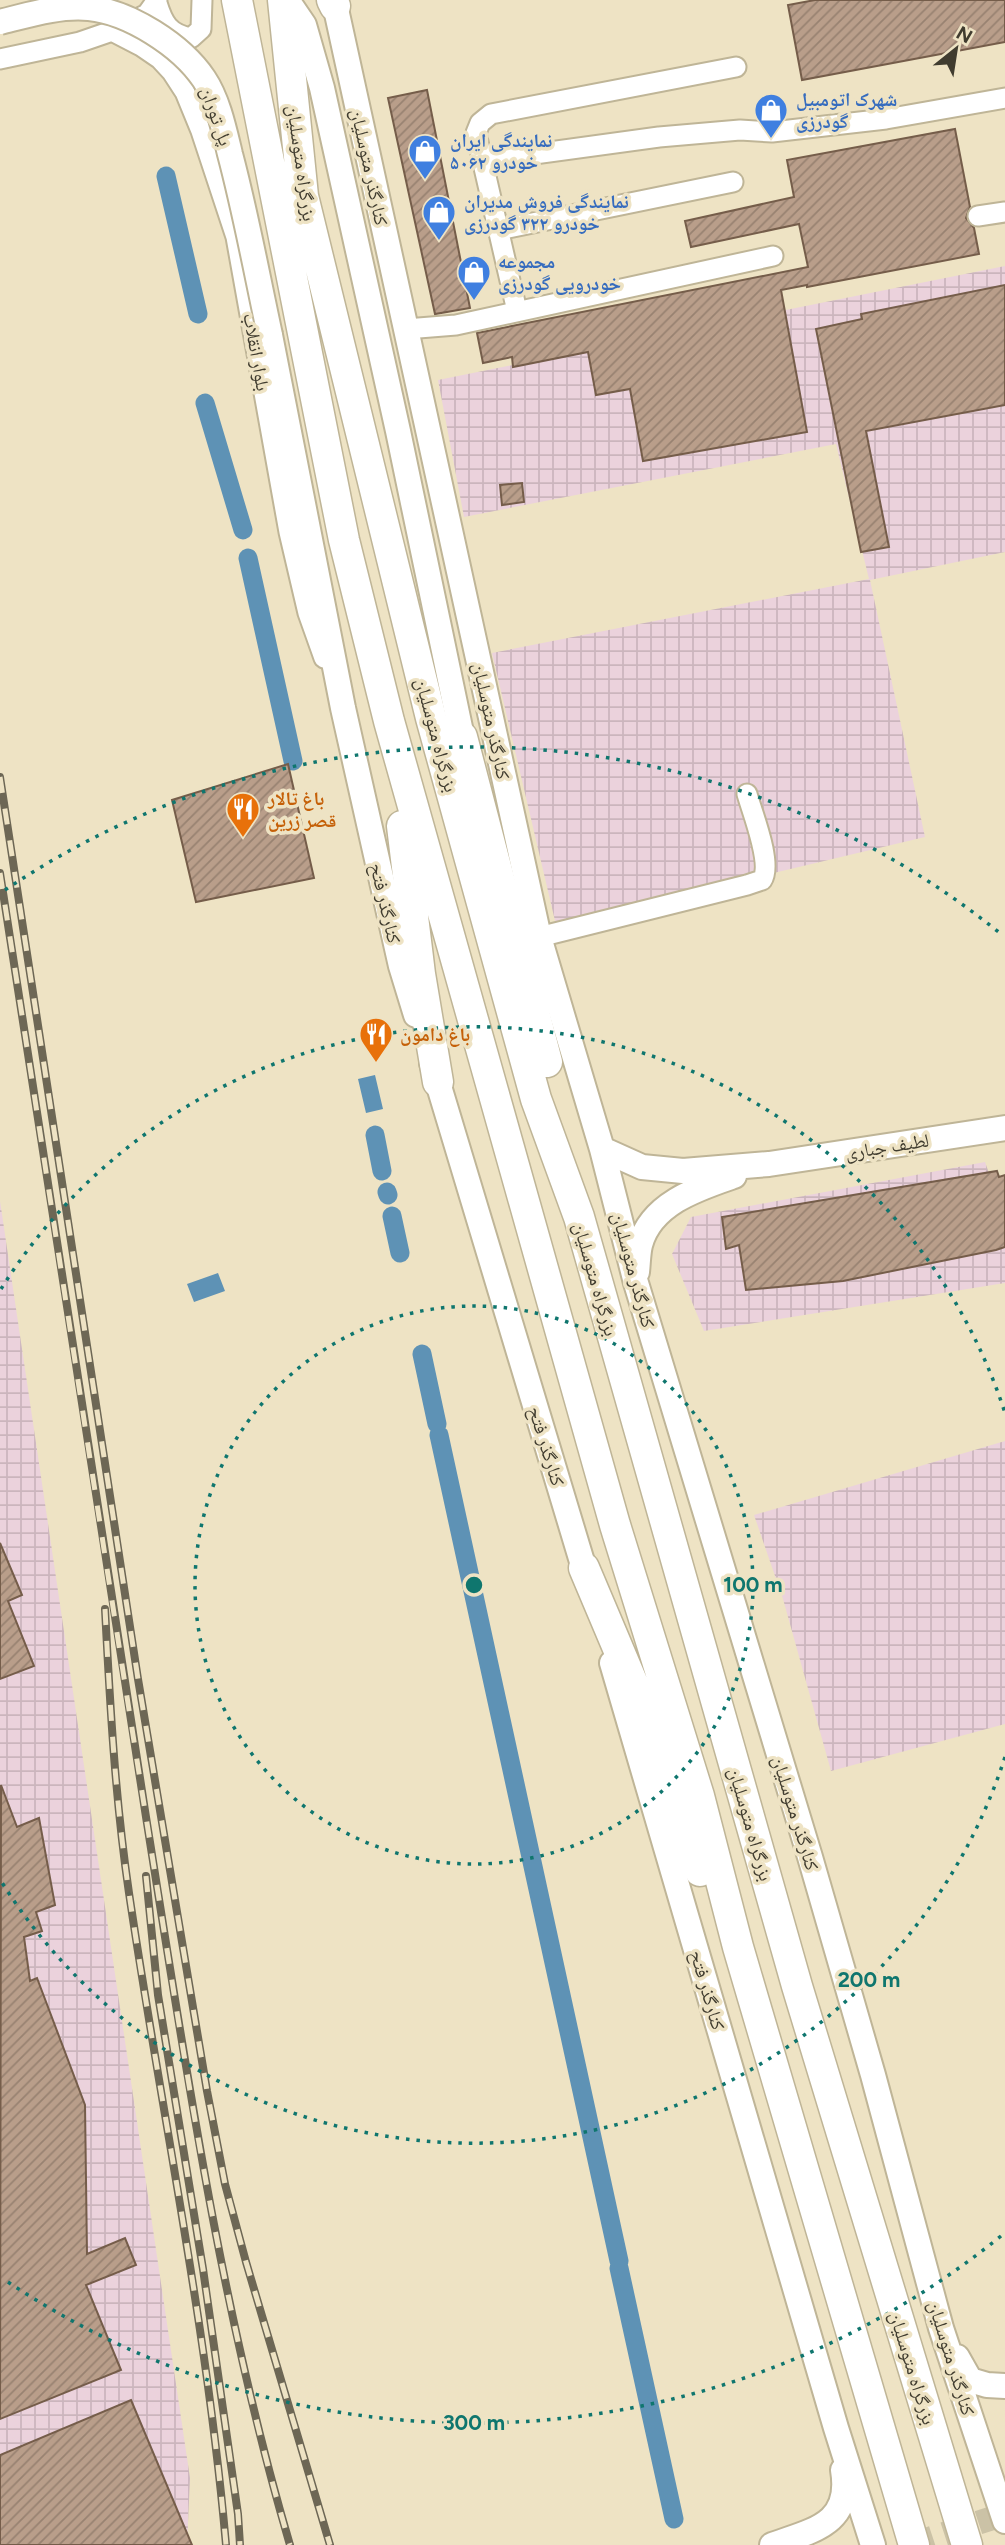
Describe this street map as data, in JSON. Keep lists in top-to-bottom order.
{
  "streets": {
    "highway": ["بزرگراه متوسلیان"],
    "main road": [
      "پل توران",
      "کنارگذر متوسلیان",
      "کنارگذر فتح",
      "لطیف جباری"
    ],
    "street": ["بلوار انقلاب"]
  },
  "crossings": [
    ["پل توران", "کنارگذر فتح"],
    ["بلوار انقلاب", "کنارگذر فتح"]
  ],
  "places": {
    "shop": [
      "شهرک اتومبیل گودرزی",
      "نمایندگی ایران خودرو ۵۰۶۲",
      "نمایندگی فروش مدیران خودرو ۳۲۲ گودرزی",
      "مجموعه خودرویی گودرزی"
    ],
    "restaurant": ["باغ تالار قصر زرین", "باغ دامون"]
  },
  "north": "top right",
  "rings": ["100 m", "200 m", "300 m"]
}
